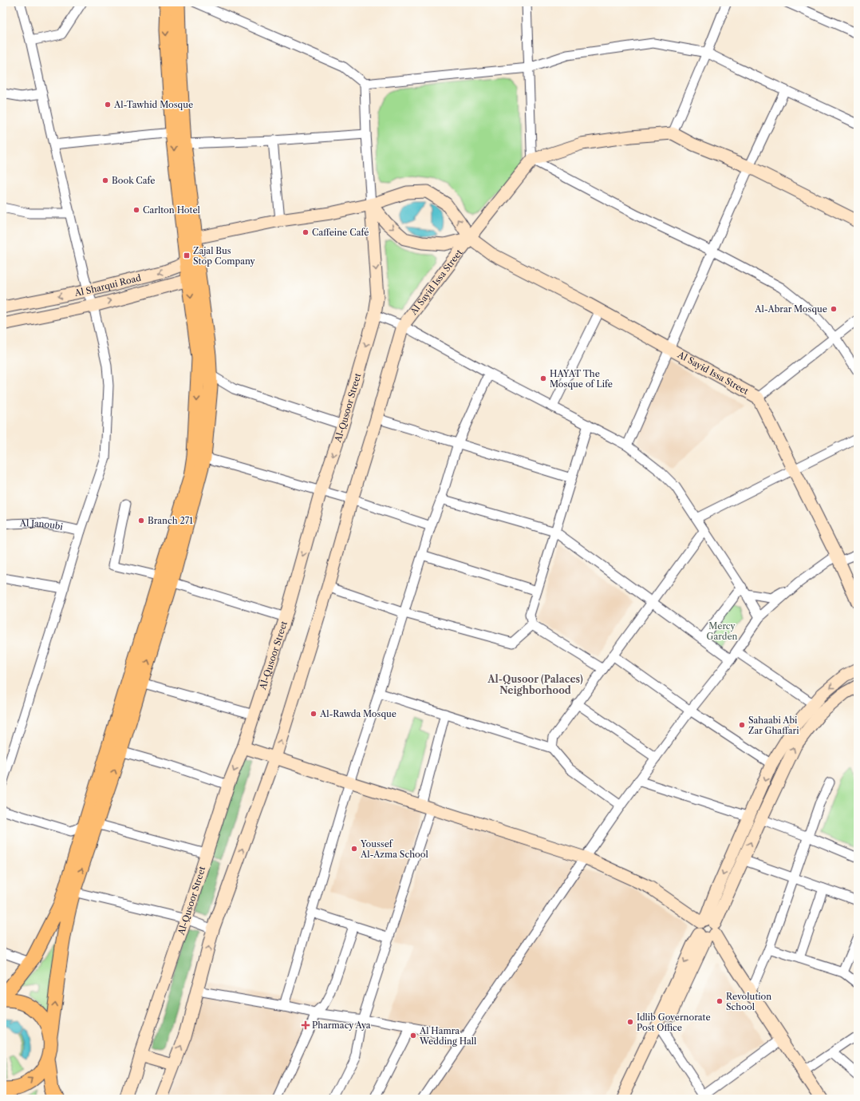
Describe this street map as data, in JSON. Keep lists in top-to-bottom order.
{
  "streets": {
    "street": [
      "Al Sayid Issa Street",
      "Al Sharqui Road",
      "Al-Qusoor Street",
      "Al Janoubi"
    ]
  },
  "crossings": [
    ["Al Sayid Issa Street", "Al-Qusoor Street"]
  ],
  "districts": ["Al-Qusoor (Palaces) Neighborhood"],
  "parks": ["Mercy Garden"],
  "places": {
    "other": [
      "Al-Tawhid Mosque",
      "Book Cafe",
      "Carlton Hotel",
      "Caffeine Café",
      "Al-Abrar Mosque",
      "HAYAT The Mosque of Life",
      "Branch 271",
      "Al-Rawda Mosque",
      "Sahaabi Abi Zar Ghaffari",
      "Youssef Al-Azma School",
      "Revolution School",
      "Idlib Governorate Post Office",
      "Al Hamra Wedding Hall"
    ],
    "transit": ["Zajal Bus Stop Company"],
    "health": ["Pharmacy Aya"]
  }
}
